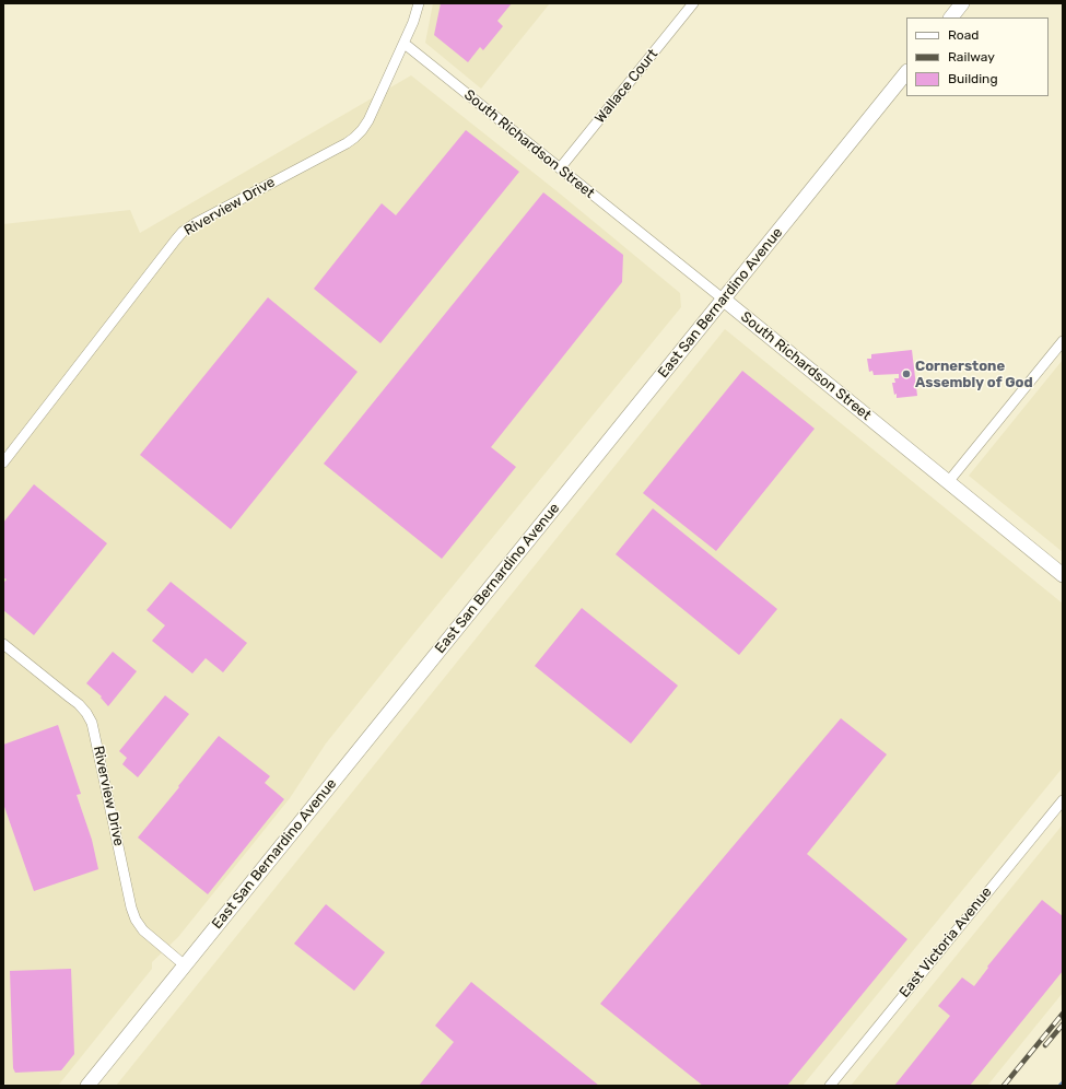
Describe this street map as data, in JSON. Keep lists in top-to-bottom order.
{
  "streets": {
    "main road": ["South Richardson Street", "East San Bernardino Avenue"],
    "street": ["Wallace Court", "Riverview Drive", "East Victoria Avenue"]
  },
  "crossings": [
    ["Wallace Court", "South Richardson Street"],
    ["South Richardson Street", "Riverview Drive"],
    ["South Richardson Street", "East San Bernardino Avenue"],
    ["Riverview Drive", "East San Bernardino Avenue"]
  ],
  "places": ["Cornerstone Assembly of God"],
  "legend": ["Road", "Railway", "Building"]
}
